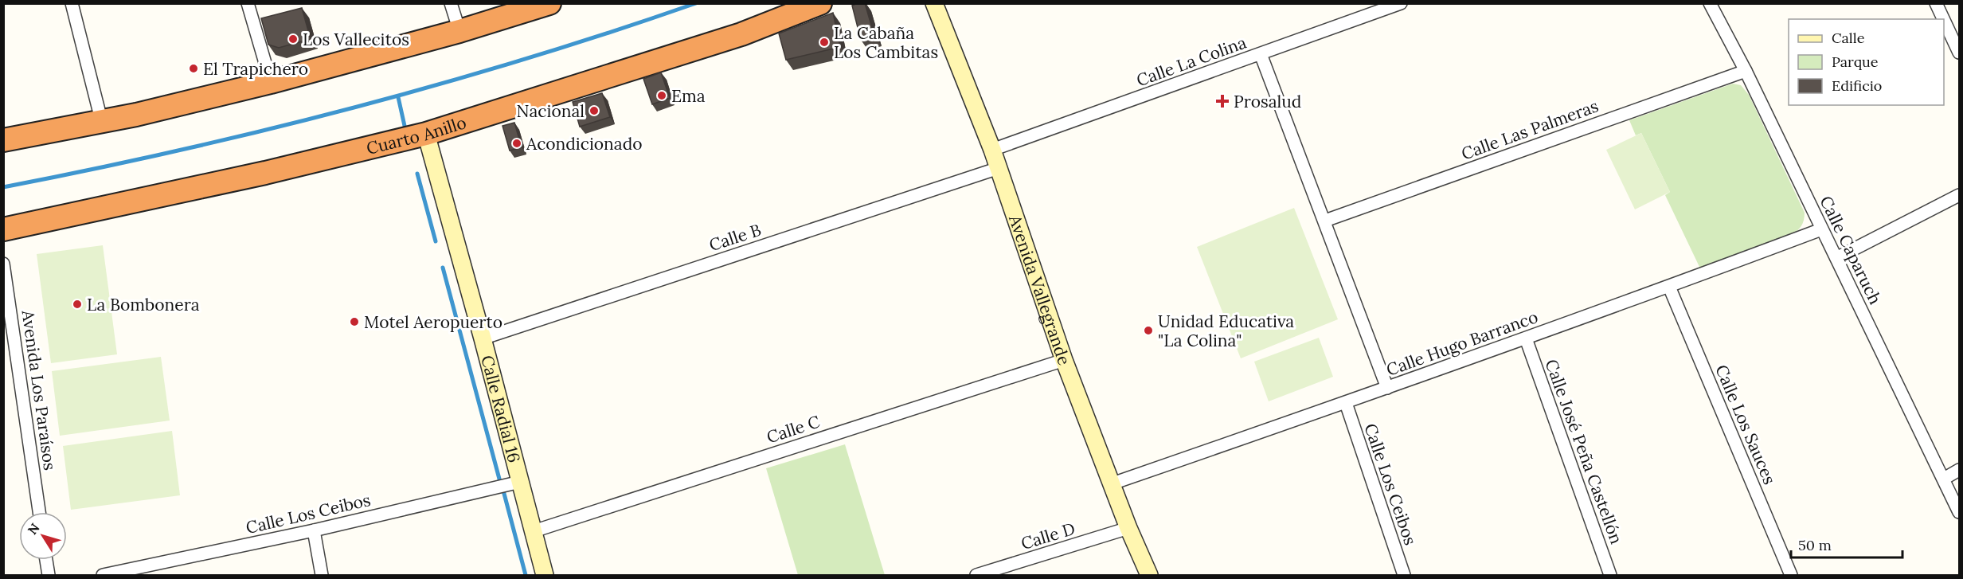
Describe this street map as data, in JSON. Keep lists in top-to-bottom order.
{
  "streets": {
    "highway": ["Cuarto Anillo"],
    "street": [
      "Calle La Colina",
      "Calle Las Palmeras",
      "Calle B",
      "Calle Caparuch",
      "Avenida Vallegrande",
      "Calle Hugo Barranco",
      "Avenida Los Paraísos",
      "Calle Radial 16",
      "Calle Los Sauces",
      "Calle C",
      "Calle José Peña Castellón",
      "Calle Los Ceibos",
      "Calle D"
    ]
  },
  "crossings": [
    ["Calle La Colina", "Avenida Vallegrande"],
    ["Calle Las Palmeras", "Calle Caparuch"],
    ["Cuarto Anillo", "Calle Radial 16"],
    ["Calle B", "Avenida Vallegrande"],
    ["Calle B", "Calle Radial 16"],
    ["Calle Caparuch", "Calle Hugo Barranco"],
    ["Avenida Vallegrande", "Calle Hugo Barranco"],
    ["Avenida Vallegrande", "Calle C"],
    ["Avenida Vallegrande", "Calle D"],
    ["Calle Hugo Barranco", "Calle Los Sauces"],
    ["Calle Hugo Barranco", "Calle José Peña Castellón"],
    ["Calle Hugo Barranco", "Calle Los Ceibos"],
    ["Calle Radial 16", "Calle C"],
    ["Calle Radial 16", "Calle Los Ceibos"]
  ],
  "places": {
    "other": [
      "Los Vallecitos",
      "La Cabaña Los Cambitas",
      "El Trapichero",
      "Ema",
      "Nacional",
      "Acondicionado",
      "La Bombonera",
      "Motel Aeropuerto",
      "Unidad Educativa \"La Colina\""
    ],
    "health": ["Prosalud"]
  },
  "legend": ["Calle", "Parque", "Edificio"],
  "scale_bar": "50 m",
  "north": "top left"
}
